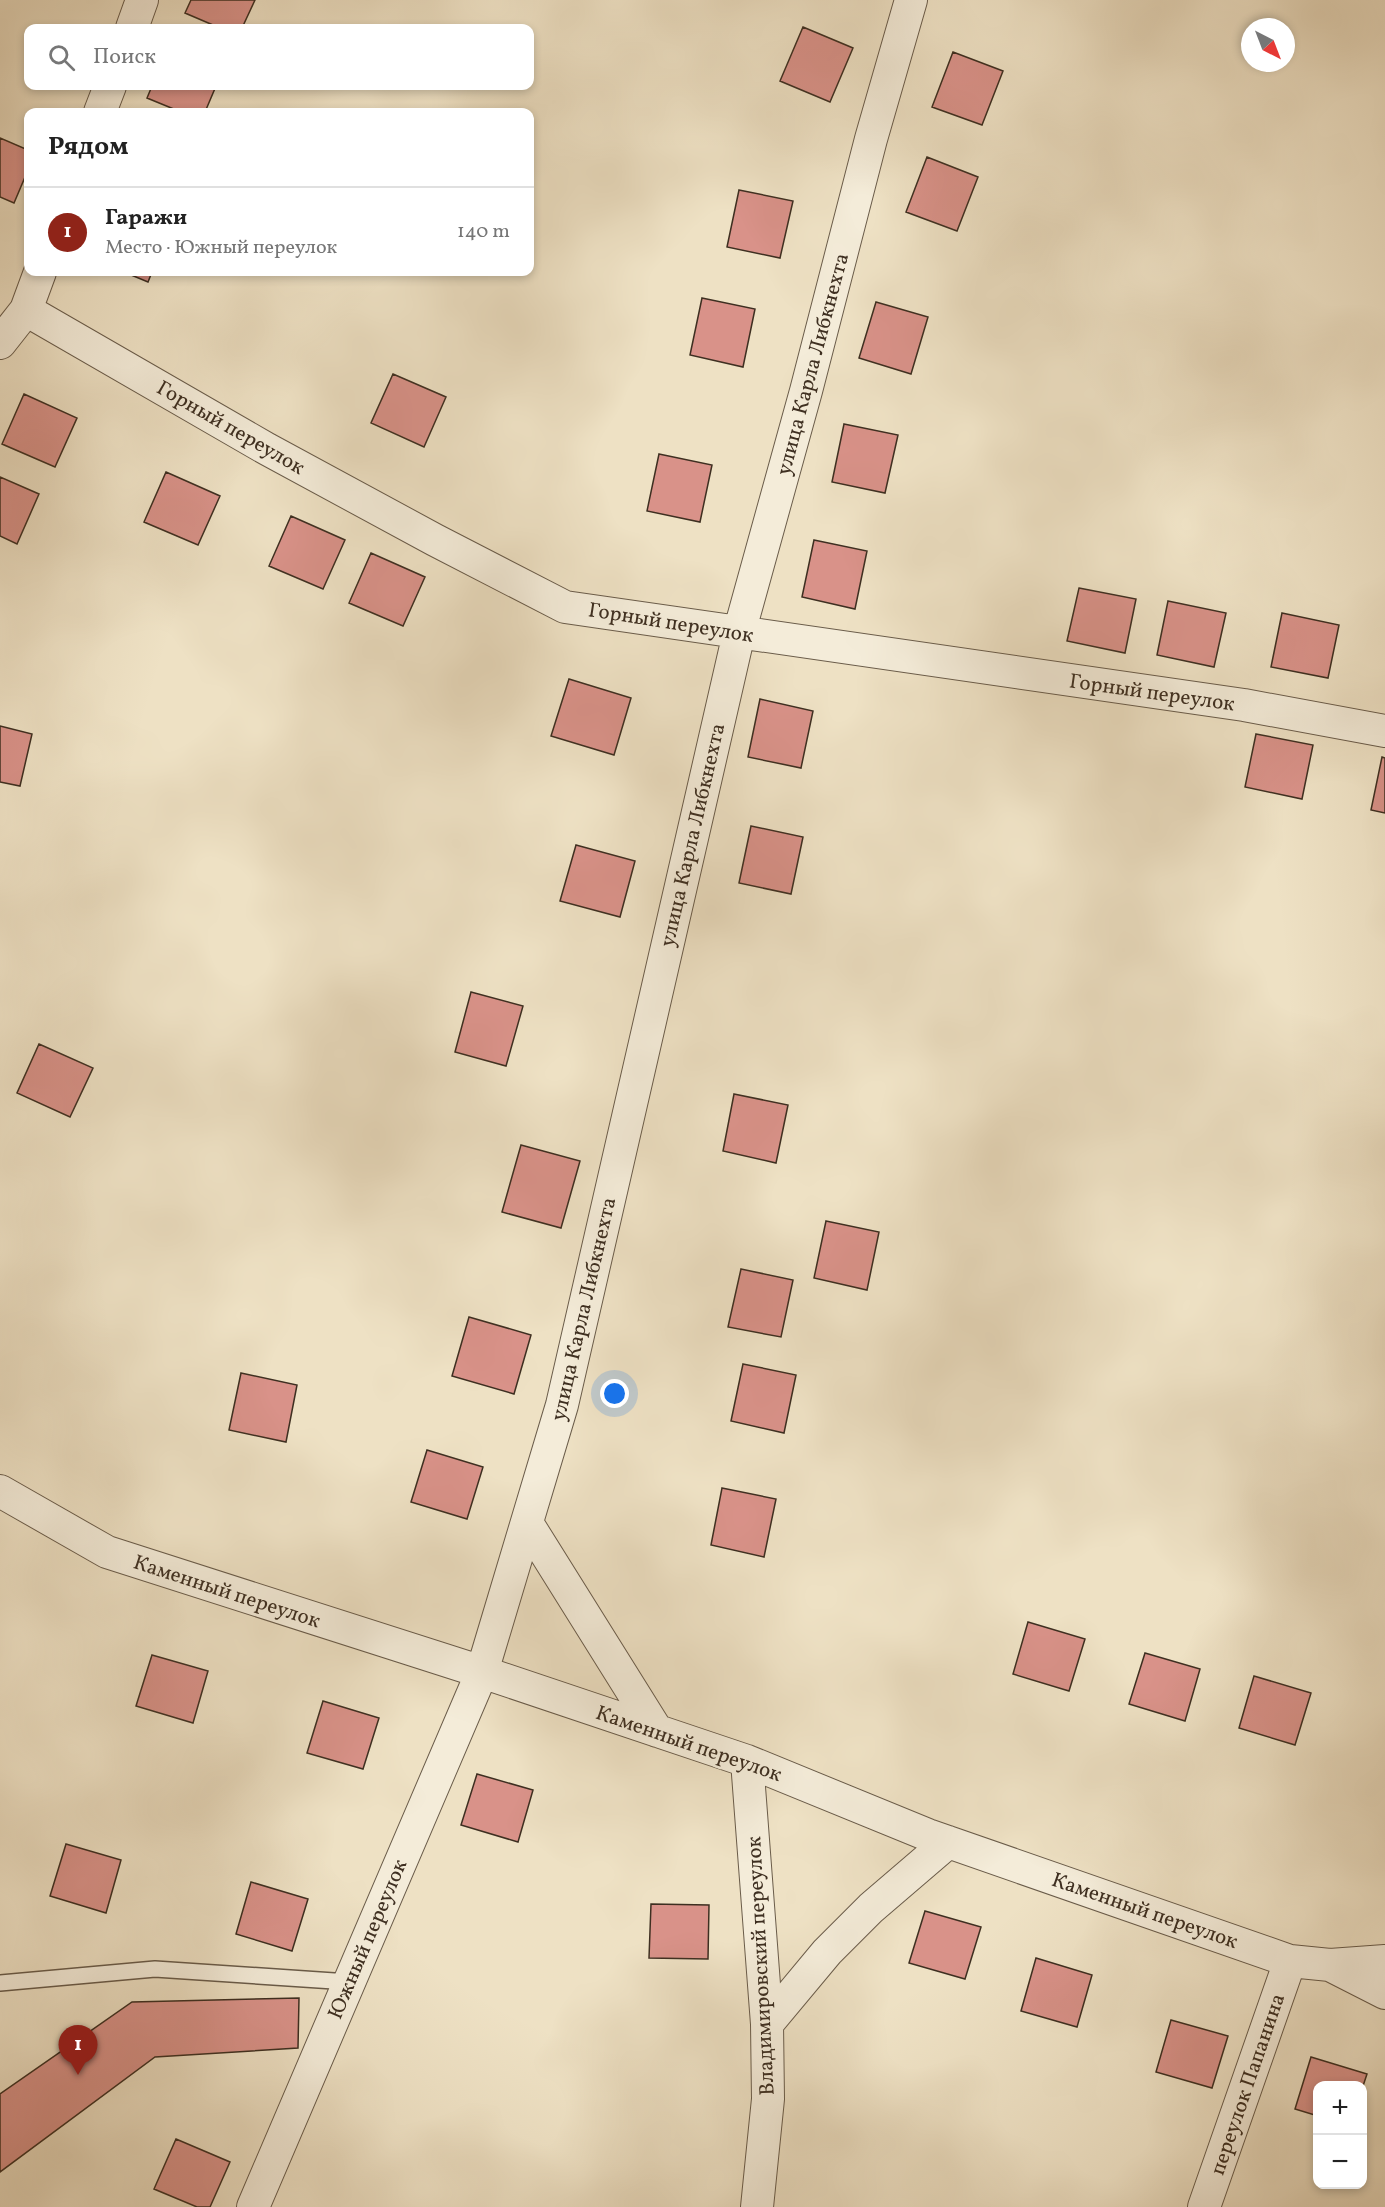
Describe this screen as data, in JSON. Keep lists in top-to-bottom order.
{
  "streets": {
    "street": [
      "улица Карла Либкнехта",
      "Горный переулок",
      "Каменный переулок",
      "Южный переулок",
      "Владимировский переулок",
      "переулок Папанина"
    ]
  },
  "crossings": [
    ["улица Карла Либкнехта", "Горный переулок"],
    ["улица Карла Либкнехта", "Каменный переулок"],
    ["улица Карла Либкнехта", "Южный переулок"],
    ["Каменный переулок", "Южный переулок"],
    ["Каменный переулок", "Владимировский переулок"],
    ["Каменный переулок", "переулок Папанина"]
  ],
  "north": "bottom right",
  "page": {
    "search": "Поиск",
    "heading": "Рядом",
    "list": [
      {
        "mark": "1",
        "name": "Гаражи",
        "note": "Место · Южный переулок",
        "value": "140 m"
      }
    ],
    "pins": "1",
    "map_buttons": ["+", "−"]
  }
}
